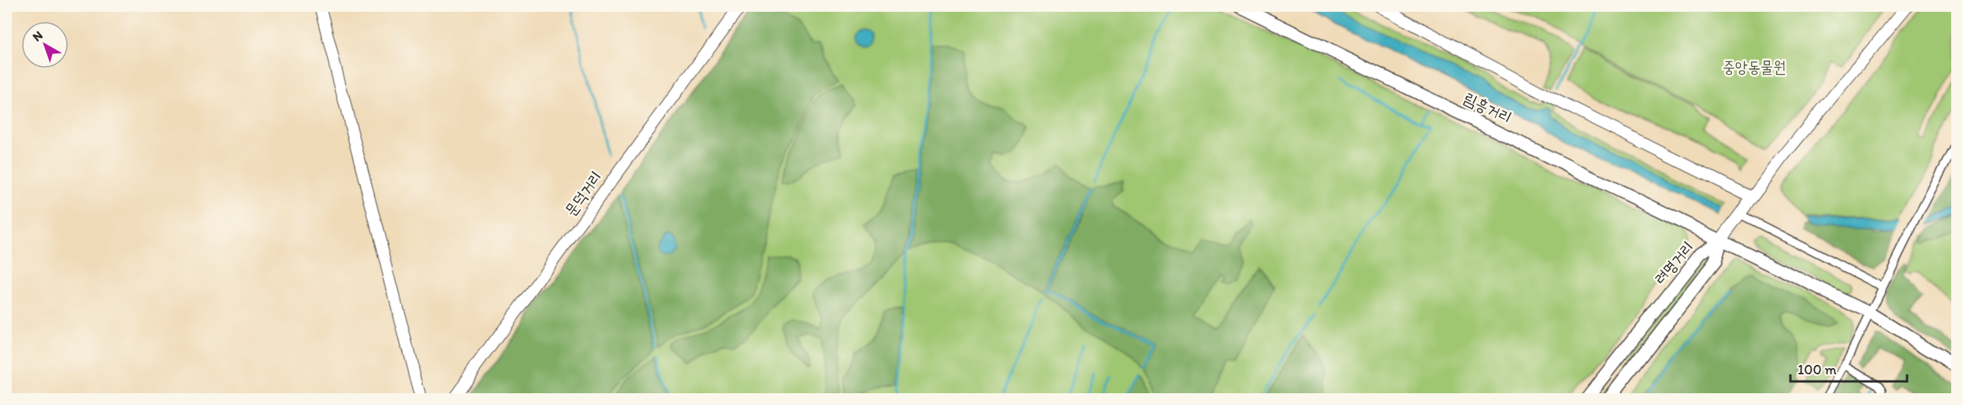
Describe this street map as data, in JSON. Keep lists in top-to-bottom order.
{
  "streets": {
    "main road": ["림흥거리", "려명거리"],
    "street": ["문덕거리"]
  },
  "crossings": [
    ["림흥거리", "려명거리"]
  ],
  "parks": ["중앙동물원"],
  "scale_bar": "100 m",
  "north": "top left"
}
